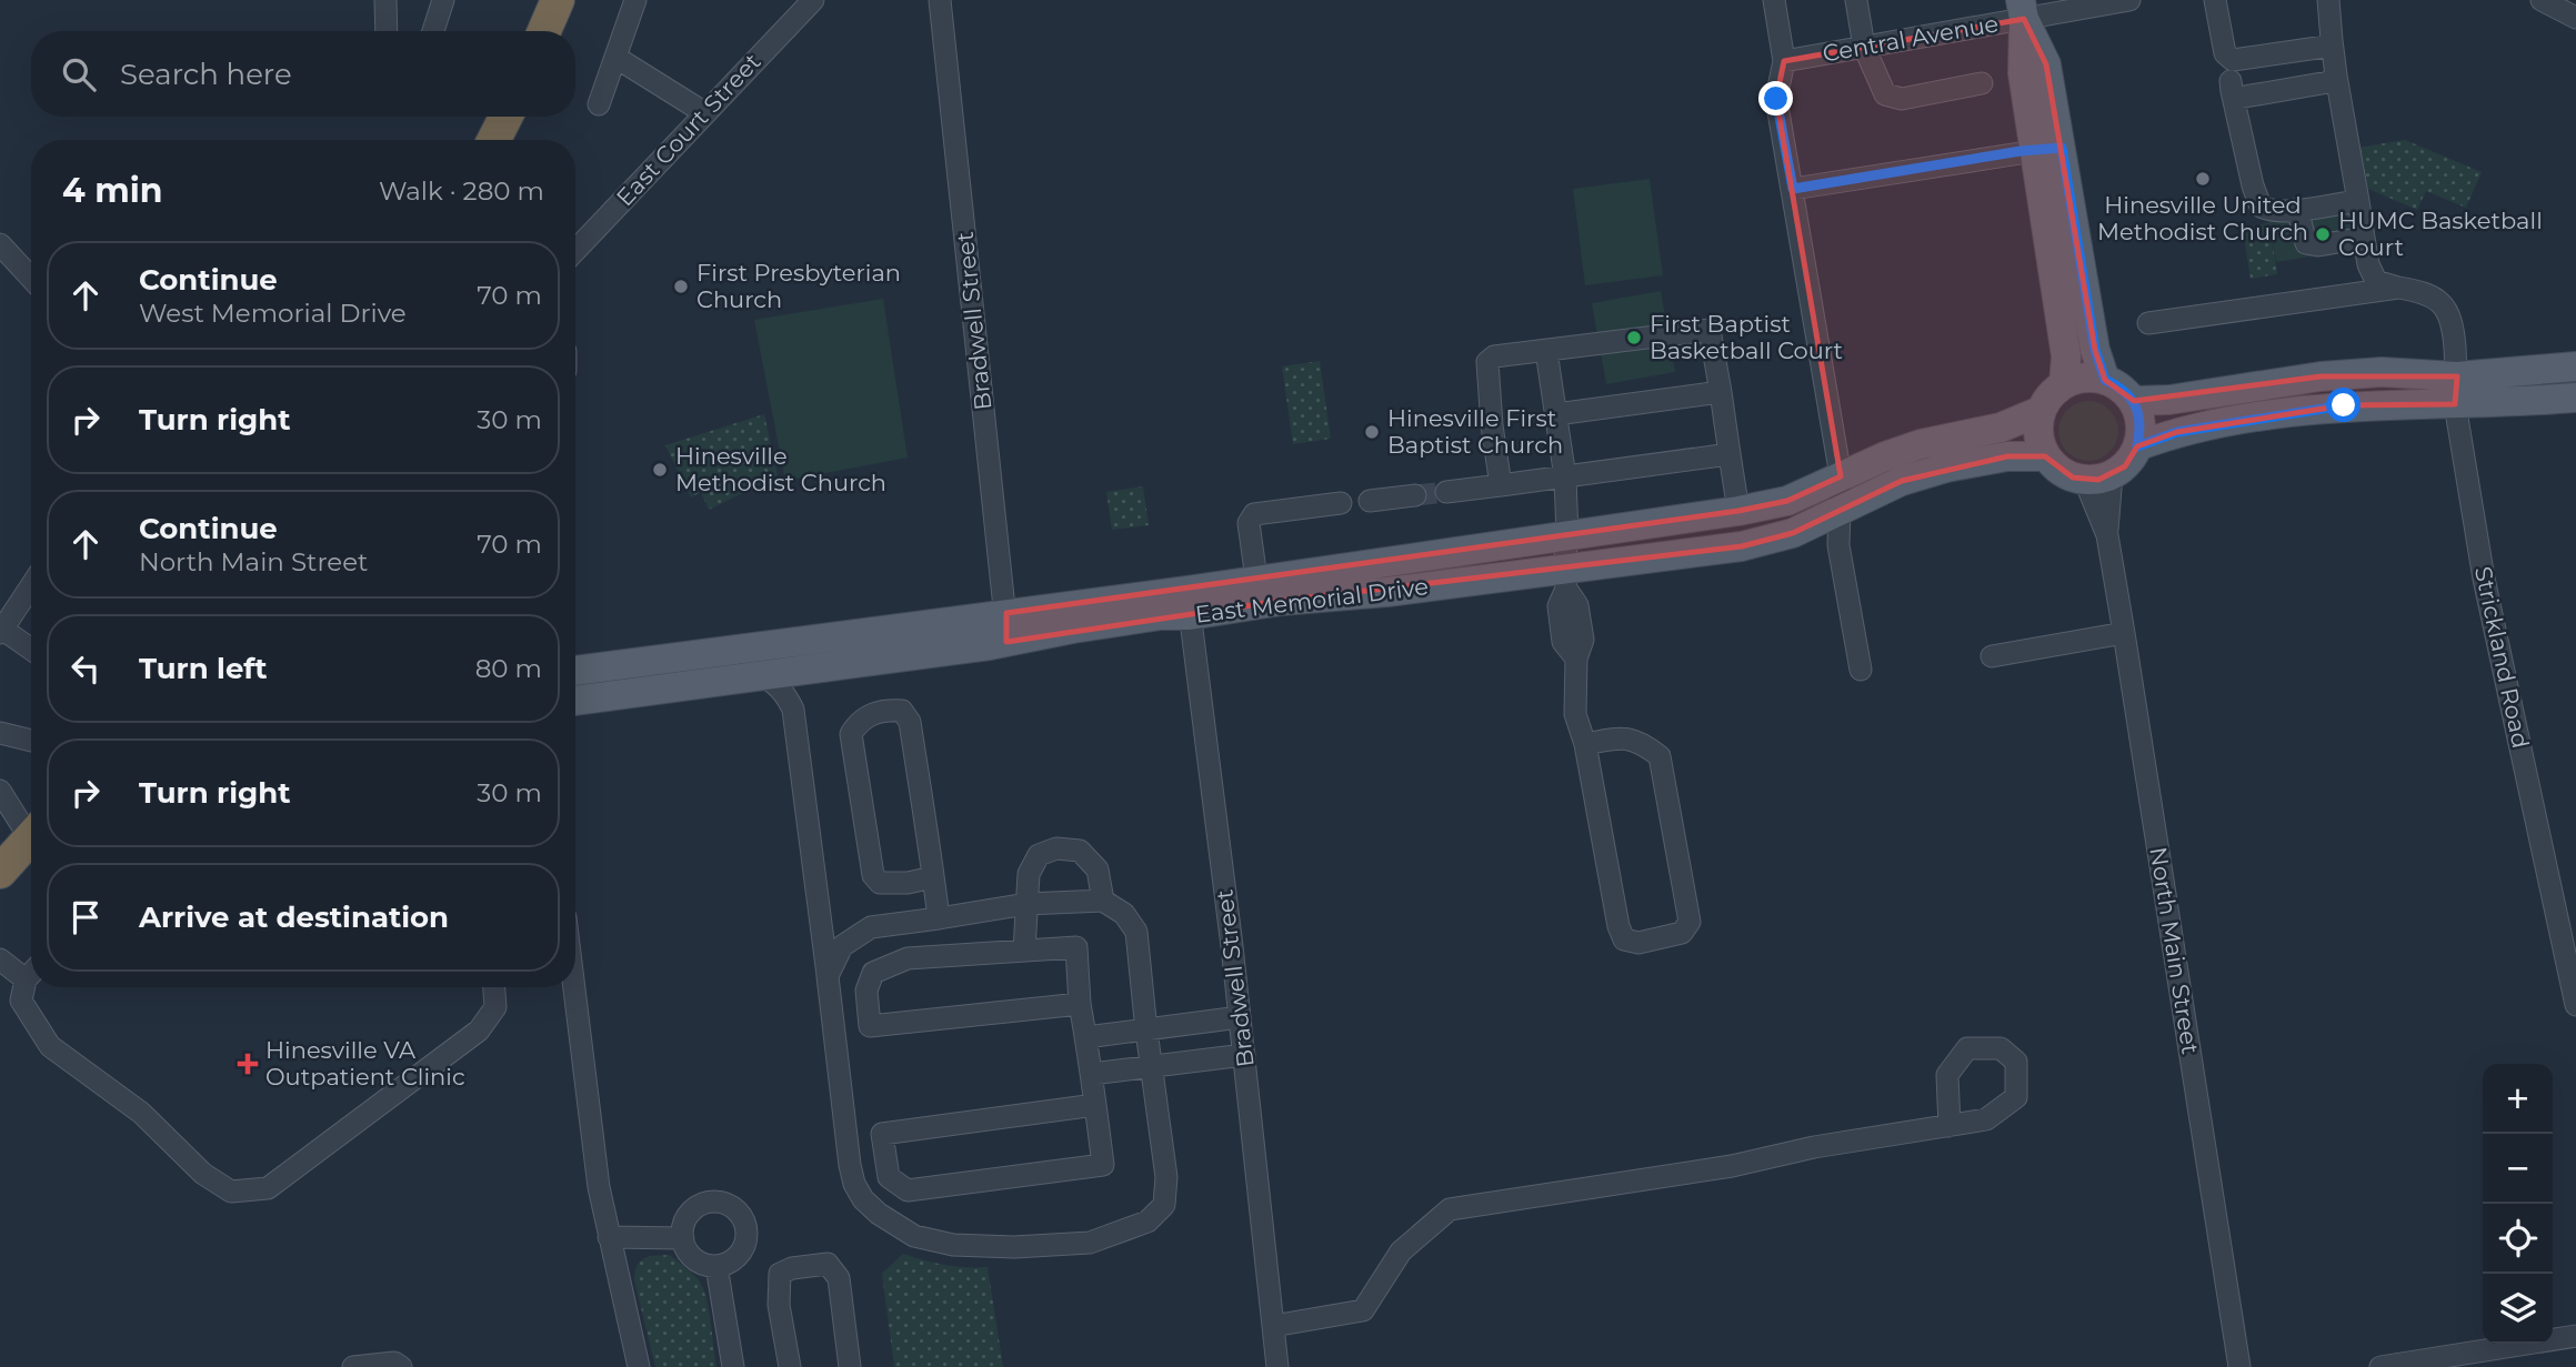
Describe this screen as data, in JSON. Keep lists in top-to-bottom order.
{
  "streets": {
    "main road": ["East Memorial Drive"],
    "street": [
      "Central Avenue",
      "East Court Street",
      "Bradwell Street",
      "Strickland Road",
      "North Main Street"
    ]
  },
  "crossings": [
    ["Bradwell Street", "East Memorial Drive"],
    ["East Memorial Drive", "North Main Street"]
  ],
  "places": {
    "other": [
      "Hinesville United Methodist Church",
      "HUMC Basketball Court",
      "First Presbyterian Church",
      "First Baptist Basketball Court",
      "Hinesville First Baptist Church",
      "Hinesville Methodist Church"
    ],
    "health": ["Hinesville VA Outpatient Clinic"]
  },
  "page": {
    "search": "Search here",
    "heading": ["4 min", "Walk · 280 m"],
    "list": [
      ["Continue", "West Memorial Drive", "70 m"],
      ["Turn right", "30 m"],
      ["Continue", "North Main Street", "70 m"],
      ["Turn left", "80 m"],
      ["Turn right", "30 m"],
      "Arrive at destination"
    ],
    "map_buttons": ["+", "−"]
  }
}
